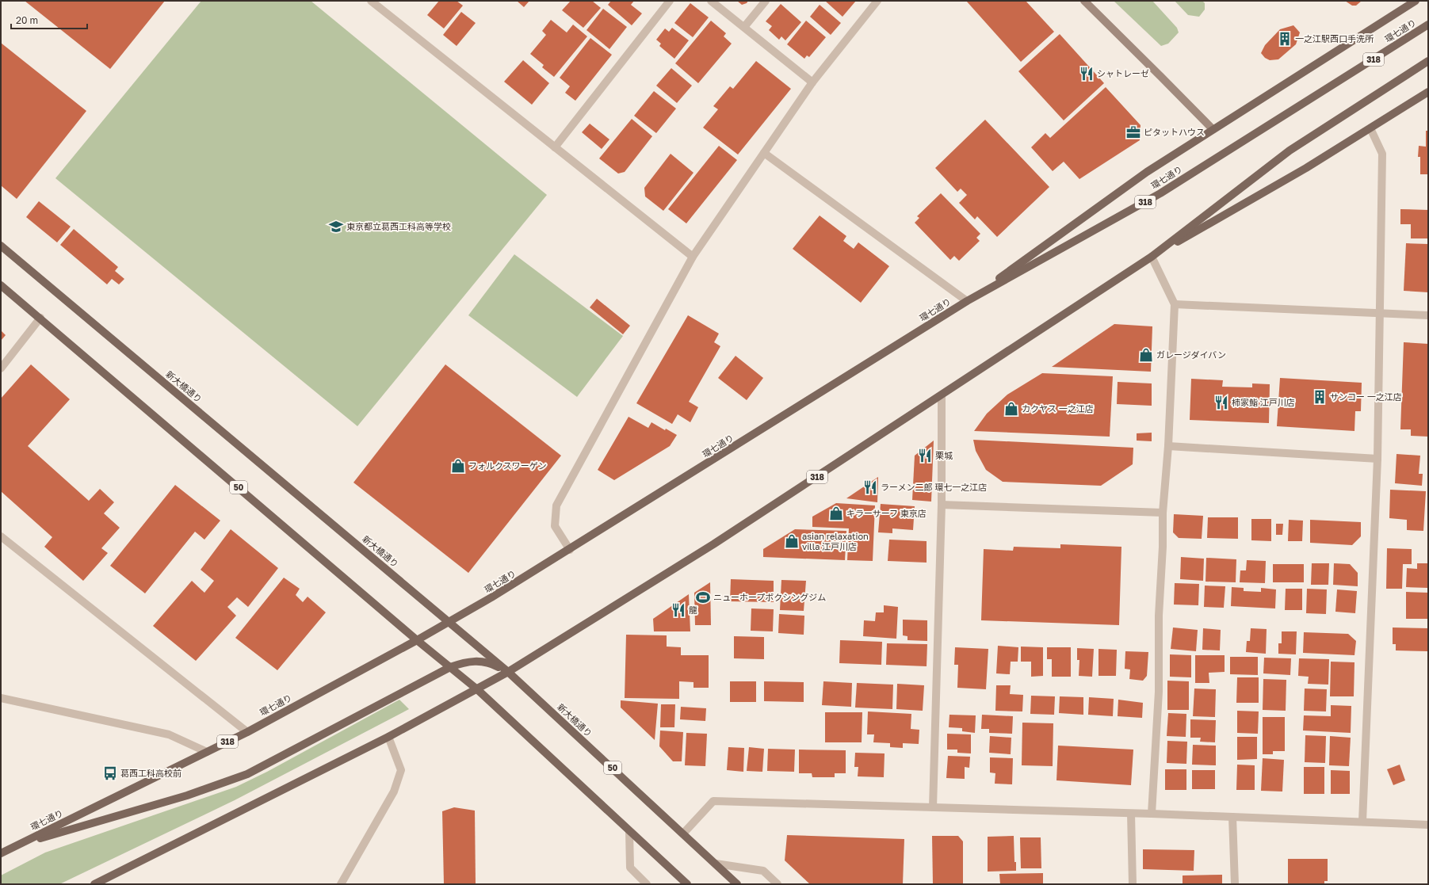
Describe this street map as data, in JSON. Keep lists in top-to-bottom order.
{
  "streets": {
    "main road": [
      "環七通り",
      "318",
      "新大橋通り",
      "50"
    ]
  },
  "crossings": [
    ["環七通り", "新大橋通り"],
    ["環七通り", "50"],
    ["318", "新大橋通り"],
    ["318", "50"]
  ],
  "places": {
    "building": ["一之江駅西口手洗所", "サンコー 一之江店"],
    "restaurant": [
      "シャトレーゼ",
      "柿家鮨 江戸川店",
      "栗城",
      "ラーメン二郎 環七一之江店",
      "龍"
    ],
    "office": ["ピタットハウス"],
    "school or university": ["東京都立葛西工科高等学校"],
    "shop": [
      "ガレージダイバン",
      "カクヤス 一之江店",
      "フォルクスワーゲン",
      "キラーサーフ 東京店",
      "asian relaxation villa 江戸川店"
    ],
    "sports": ["ニューホープボクシングジム"],
    "bus stop": ["葛西工科高校前"]
  },
  "scale_bar": "20 m"
}
